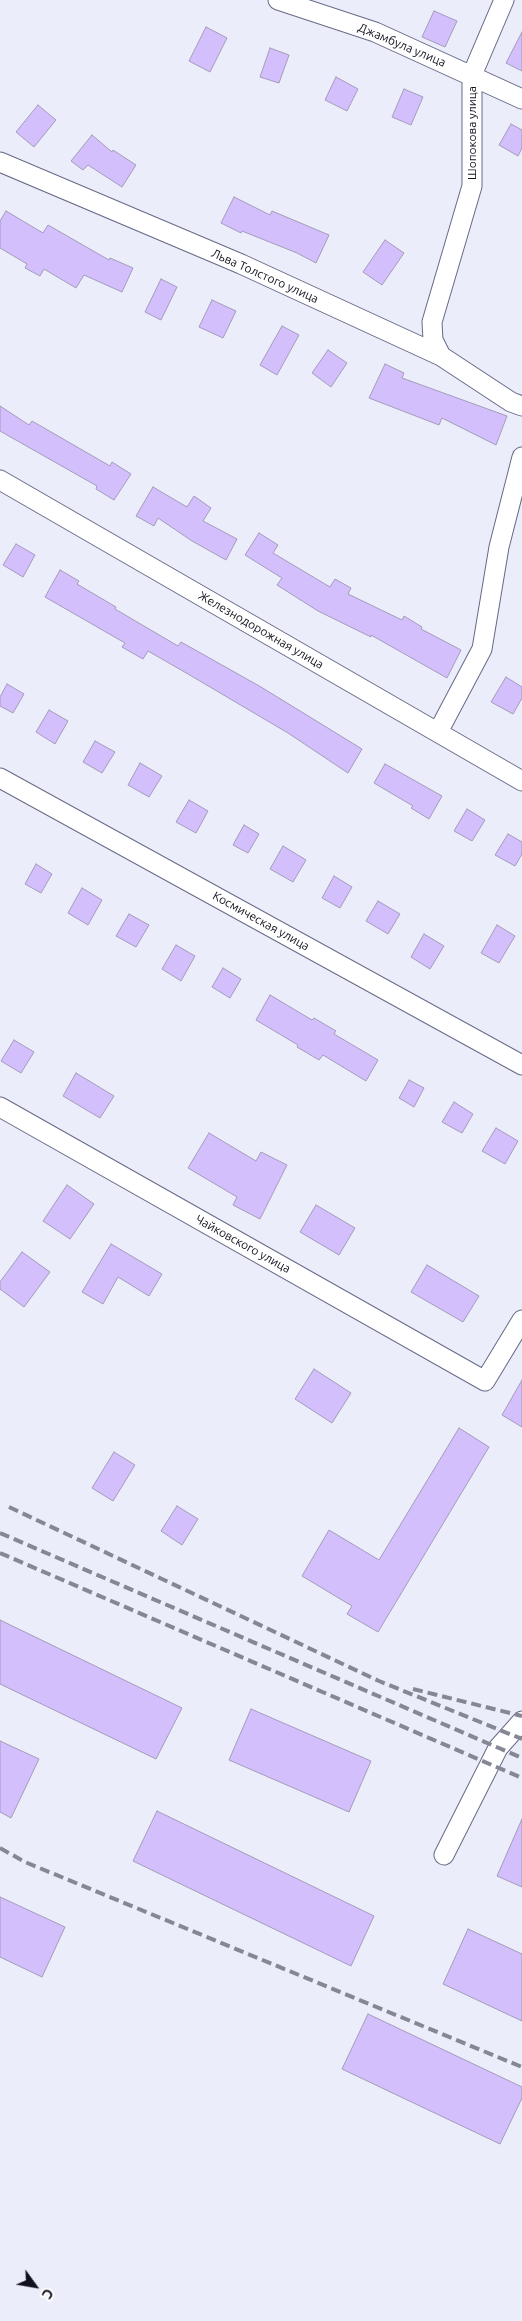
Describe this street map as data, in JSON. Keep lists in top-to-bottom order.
{
  "streets": {
    "street": [
      "Джамбула улица",
      "Шопокова улица",
      "Льва Толстого улица",
      "Железнодорожная улица",
      "Космическая улица",
      "Чайковского улица"
    ]
  },
  "crossings": [
    ["Джамбула улица", "Шопокова улица"],
    ["Шопокова улица", "Льва Толстого улица"]
  ],
  "north": "bottom right"
}
